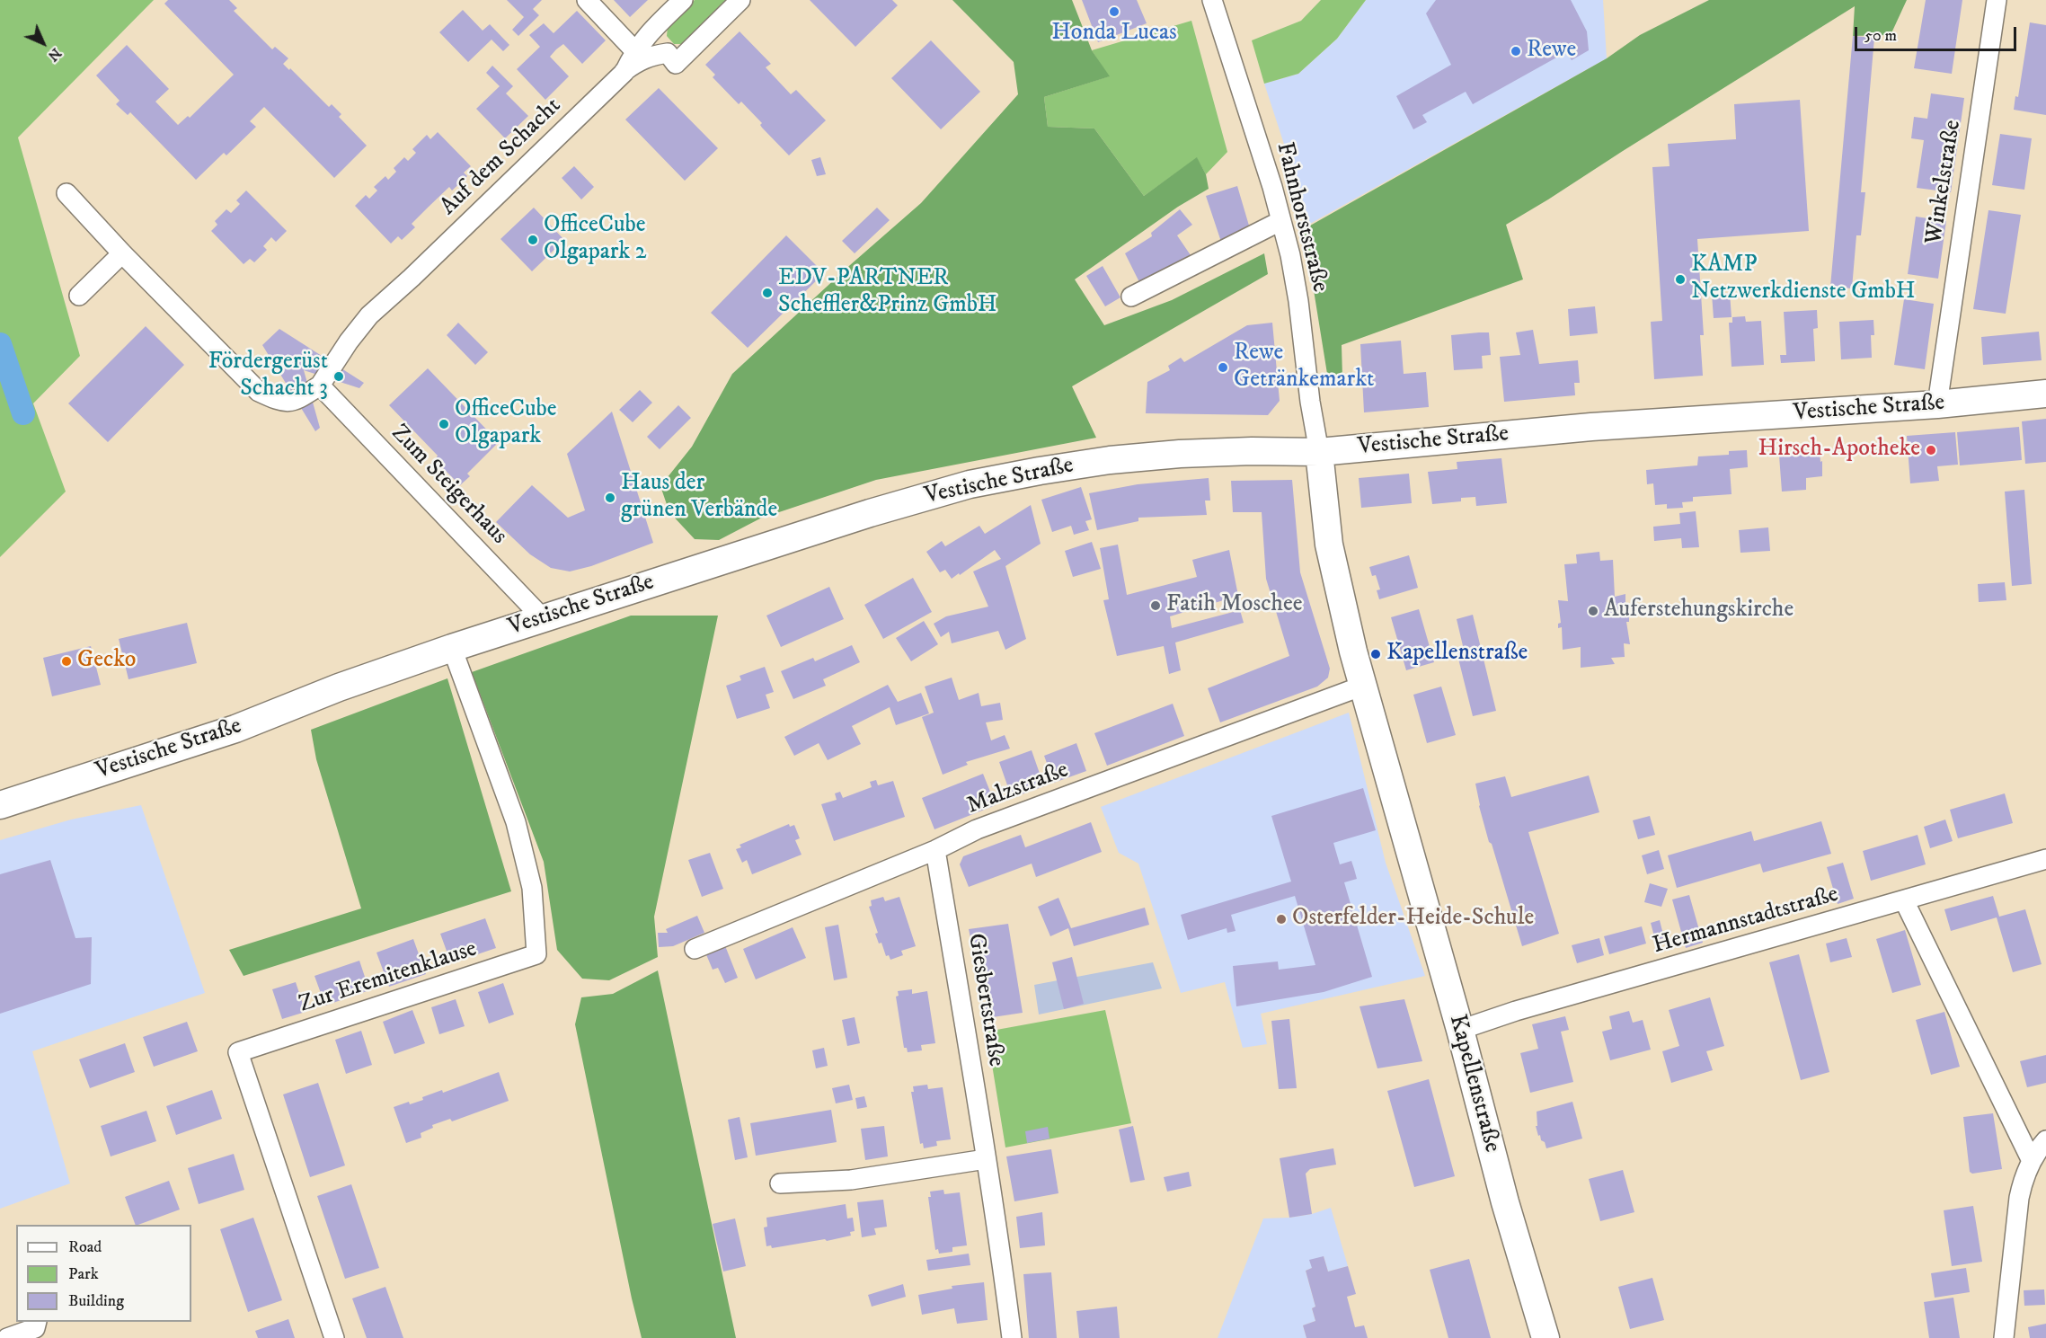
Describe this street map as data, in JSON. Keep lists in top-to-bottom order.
{
  "streets": {
    "street": [
      "Auf dem Schacht",
      "Winkelstraße",
      "Fahnhorststraße",
      "Vestische Straße",
      "Zum Steigerhaus",
      "Malzstraße",
      "Hermannstadtstraße",
      "Zur Eremitenklause",
      "Giesbertstraße",
      "Kapellenstraße"
    ]
  },
  "crossings": [
    ["Auf dem Schacht", "Zum Steigerhaus"],
    ["Winkelstraße", "Vestische Straße"],
    ["Fahnhorststraße", "Vestische Straße"],
    ["Fahnhorststraße", "Kapellenstraße"],
    ["Vestische Straße", "Zum Steigerhaus"],
    ["Vestische Straße", "Zur Eremitenklause"],
    ["Vestische Straße", "Kapellenstraße"],
    ["Malzstraße", "Giesbertstraße"],
    ["Malzstraße", "Kapellenstraße"],
    ["Hermannstadtstraße", "Kapellenstraße"]
  ],
  "places": [
    "Honda Lucas",
    "Rewe",
    "OfficeCube Olgapark 2",
    "KAMP Netzwerkdienste GmbH",
    "EDV-PARTNER Scheffler&Prinz GmbH",
    "Rewe Getränkemarkt",
    "Fördergerüst Schacht 3",
    "OfficeCube Olgapark",
    "Hirsch-Apotheke",
    "Haus der grünen Verbände",
    "Fatih Moschee",
    "Auferstehungskirche",
    "Kapellenstraße",
    "Gecko",
    "Osterfelder-Heide-Schule"
  ],
  "legend": ["Road", "Park", "Building"],
  "scale_bar": "50 m",
  "north": "bottom right"
}
